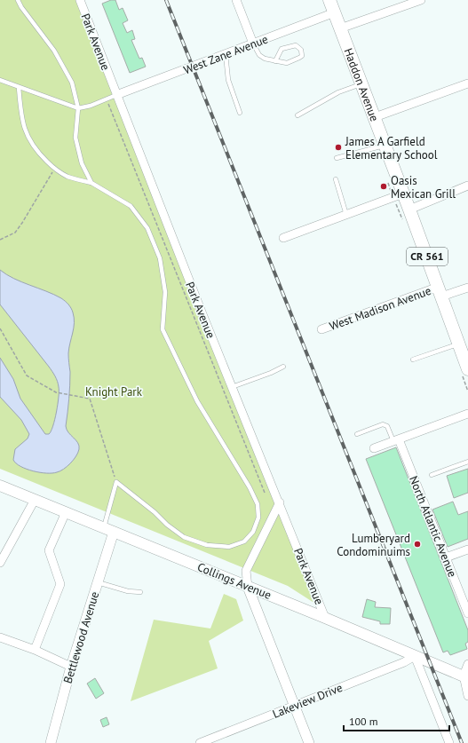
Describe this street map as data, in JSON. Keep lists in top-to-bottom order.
{
  "streets": {
    "main road": ["Haddon Avenue", "CR 561", "Collings Avenue"],
    "street": [
      "Park Avenue",
      "West Zane Avenue",
      "West Madison Avenue",
      "North Atlantic Avenue",
      "Bettlewood Avenue",
      "Lakeview Drive"
    ]
  },
  "crossings": [
    ["Park Avenue", "West Zane Avenue"],
    ["Park Avenue", "Collings Avenue"],
    ["West Zane Avenue", "Haddon Avenue"],
    ["Haddon Avenue", "West Madison Avenue"],
    ["Collings Avenue", "Bettlewood Avenue"],
    ["Collings Avenue", "Lakeview Drive"]
  ],
  "parks": ["Knight Park"],
  "places": ["James A Garfield Elementary School", "Oasis Mexican Grill", "Lumberyard Condominuims"],
  "scale_bar": "100 m"
}
